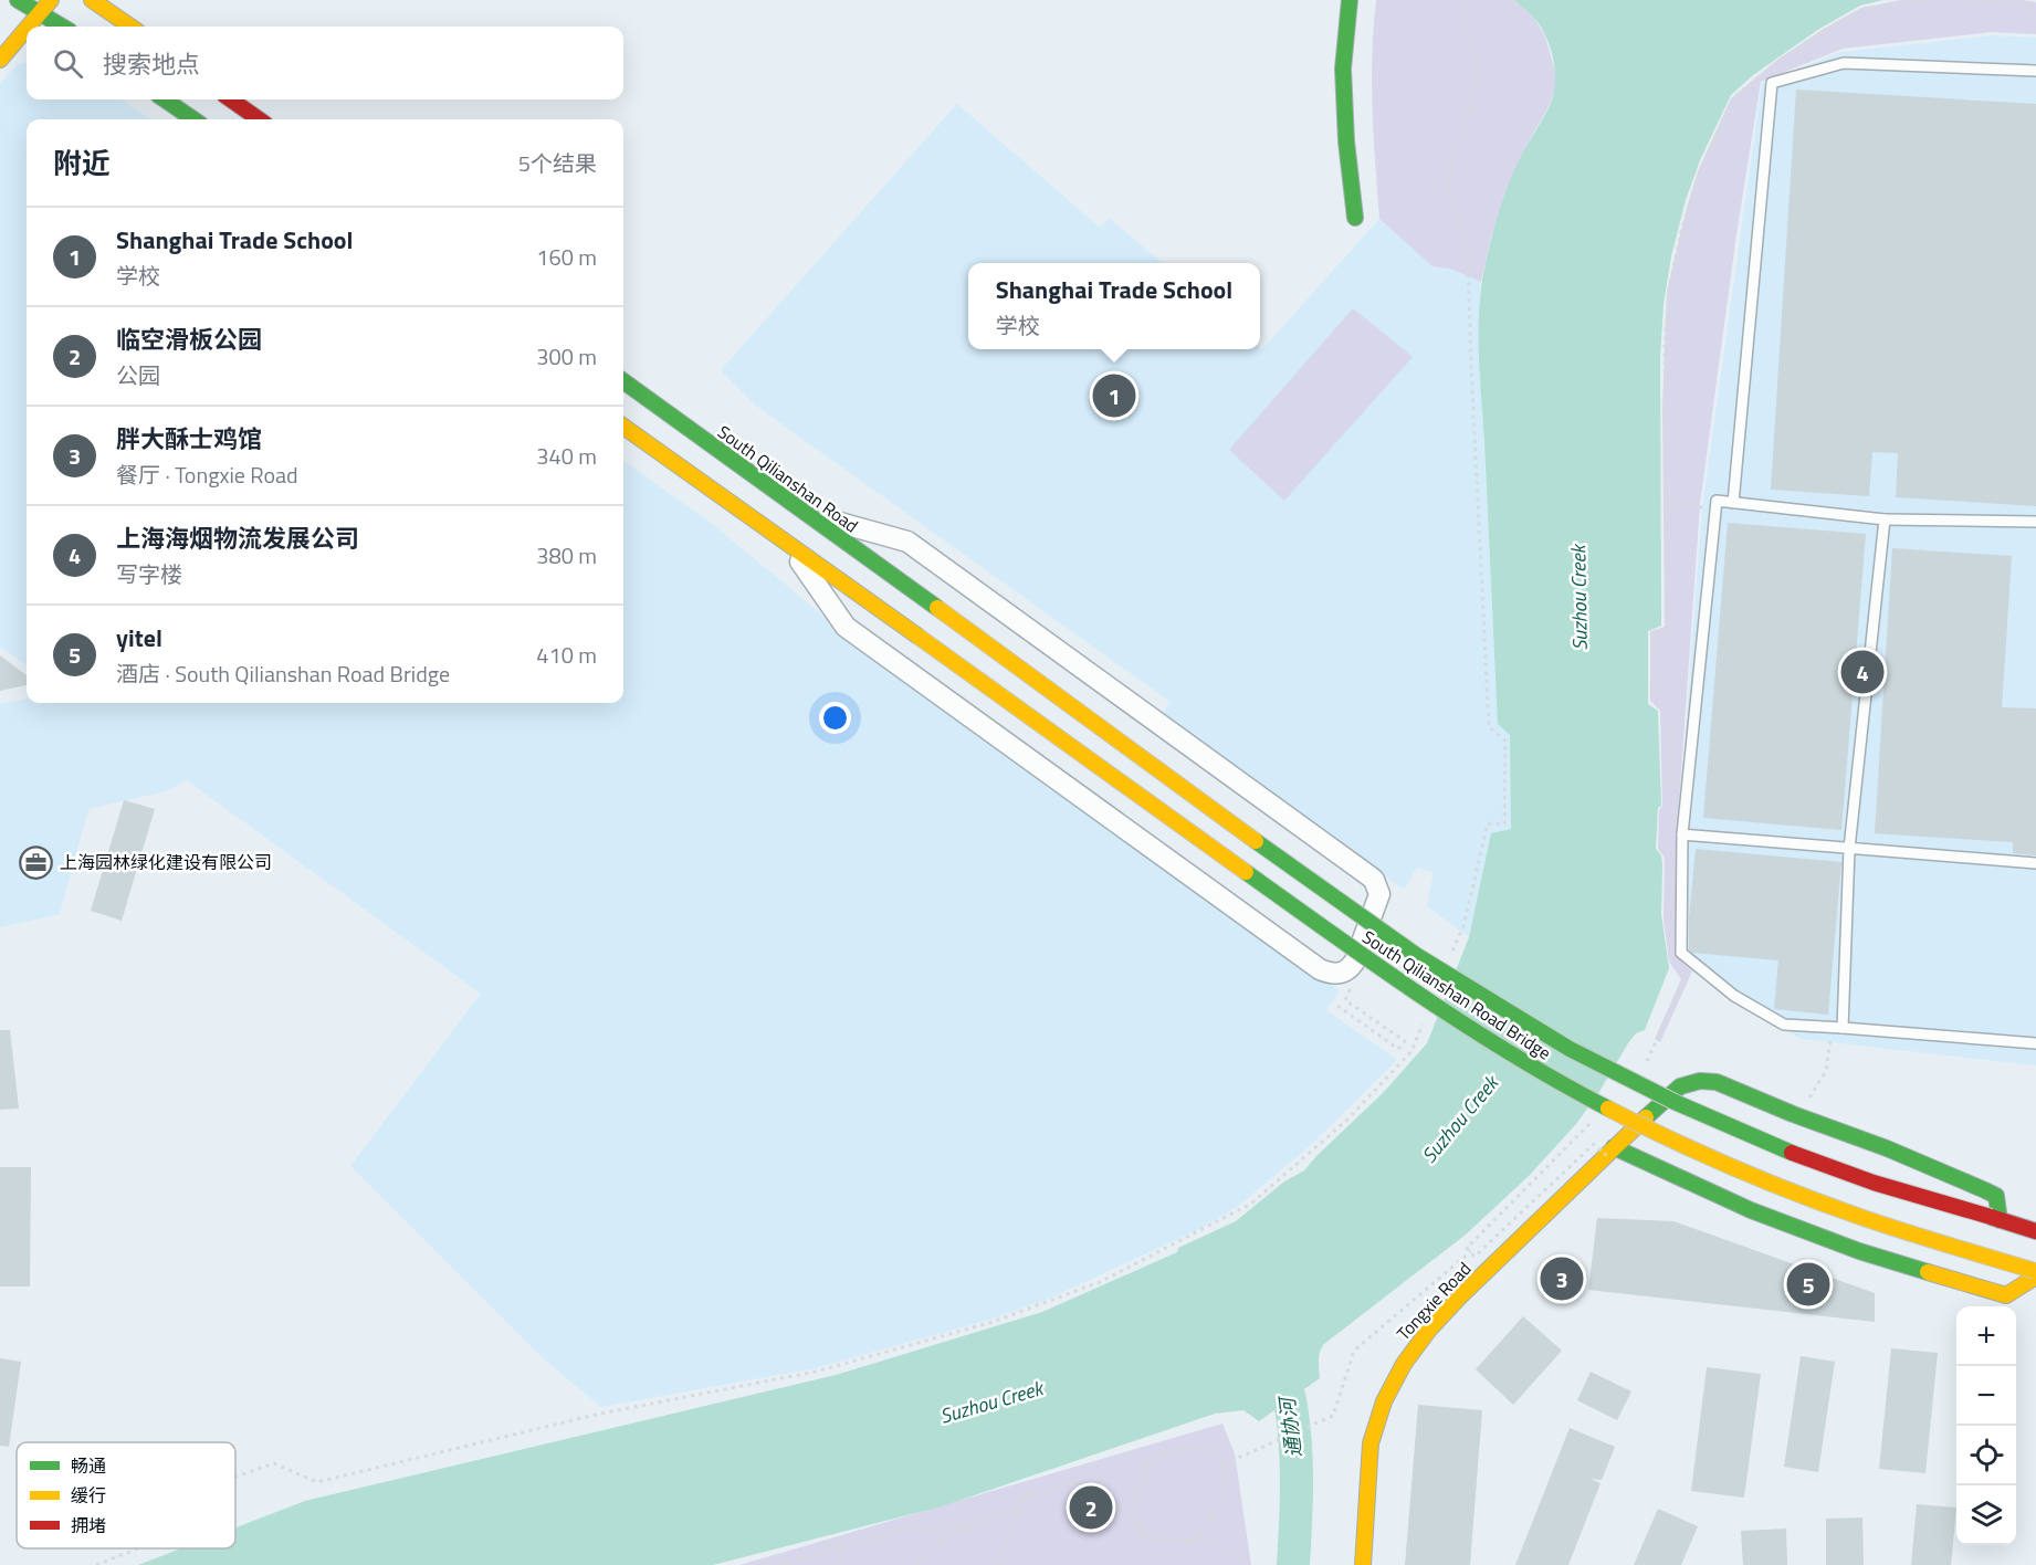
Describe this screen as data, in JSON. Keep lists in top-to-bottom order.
{
  "streets": {
    "main road": ["South Qilianshan Road", "South Qilianshan Road Bridge", "Tongxie Road"]
  },
  "crossings": [
    ["South Qilianshan Road", "South Qilianshan Road Bridge"],
    ["South Qilianshan Road Bridge", "Tongxie Road"]
  ],
  "water": ["Suzhou Creek", "通协河"],
  "places": {
    "office": ["上海园林绿化建设有限公司"]
  },
  "legend": ["畅通", "缓行", "拥堵"],
  "page": {
    "search": "搜索地点",
    "heading": ["附近", "5个结果"],
    "list": [
      {
        "mark": "1",
        "name": "Shanghai Trade School",
        "note": "学校",
        "value": "160 m"
      },
      {
        "mark": "2",
        "name": "临空滑板公园",
        "note": "公园",
        "value": "300 m"
      },
      {
        "mark": "3",
        "name": "胖大酥士鸡馆",
        "note": "餐厅 · Tongxie Road",
        "value": "340 m"
      },
      {
        "mark": "4",
        "name": "上海海烟物流发展公司",
        "note": "写字楼",
        "value": "380 m"
      },
      {
        "mark": "5",
        "name": "yitel",
        "note": "酒店 · South Qilianshan Road Bridge",
        "value": "410 m"
      }
    ],
    "popup": ["Shanghai Trade School", "学校"],
    "pins": [
      "1",
      "4",
      "3",
      "5",
      "2"
    ],
    "map_buttons": ["+", "−"]
  }
}
